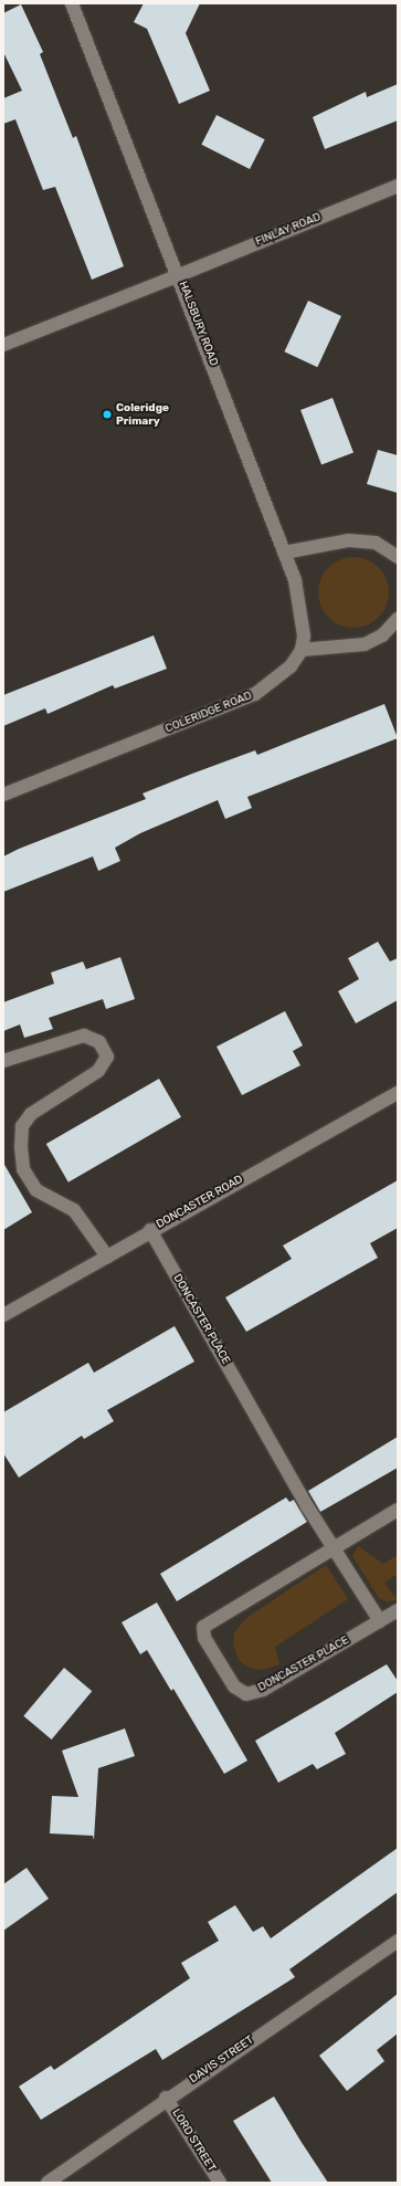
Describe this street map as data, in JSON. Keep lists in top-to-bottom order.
{
  "streets": {
    "street": [
      "FINLAY ROAD",
      "HALSBURY ROAD",
      "COLERIDGE ROAD",
      "DONCASTER ROAD",
      "DONCASTER PLACE",
      "DAVIS STREET",
      "LORD STREET"
    ]
  },
  "crossings": [
    ["FINLAY ROAD", "HALSBURY ROAD"],
    ["HALSBURY ROAD", "COLERIDGE ROAD"],
    ["DONCASTER ROAD", "DONCASTER PLACE"],
    ["DAVIS STREET", "LORD STREET"]
  ],
  "places": ["Coleridge Primary"]
}
